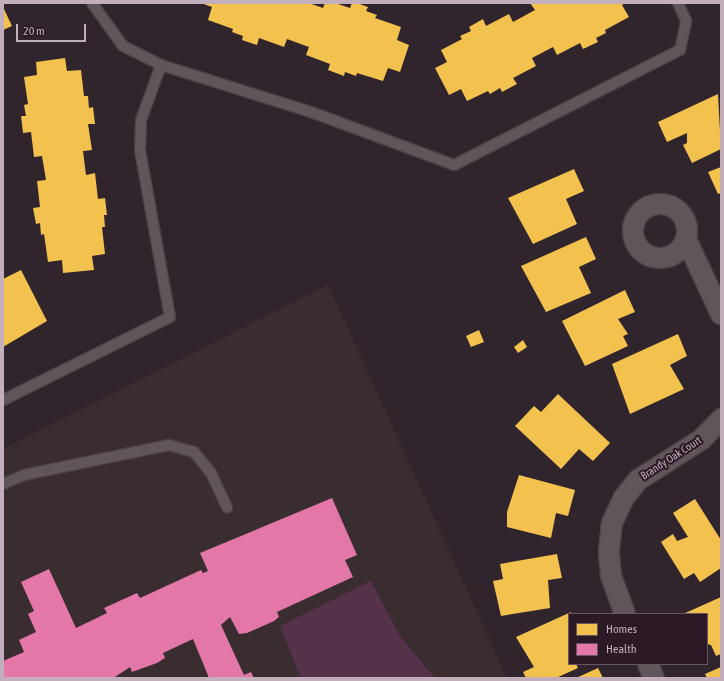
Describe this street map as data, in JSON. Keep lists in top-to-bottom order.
{
  "streets": {
    "street": ["Brandy Oak Court"]
  },
  "legend": ["Homes", "Health"],
  "scale_bar": "20 m"
}
